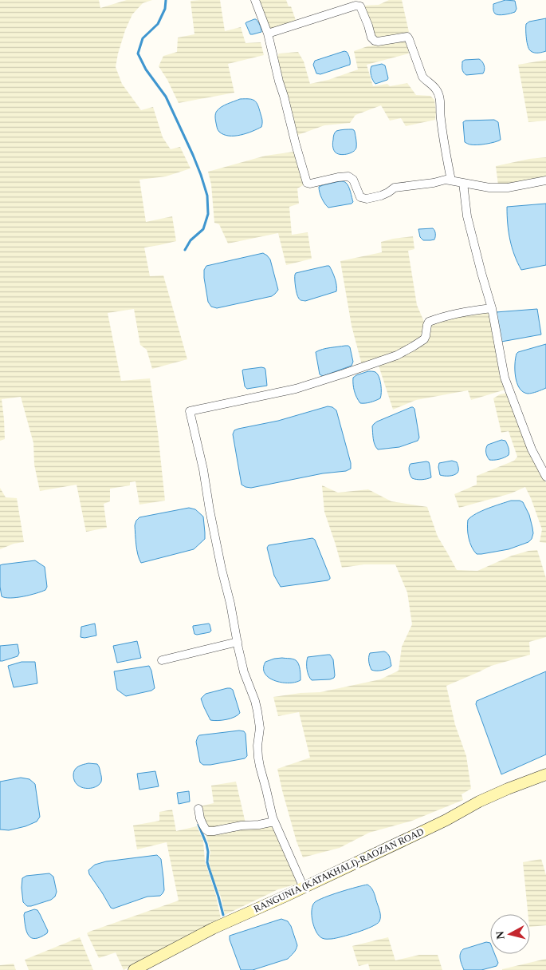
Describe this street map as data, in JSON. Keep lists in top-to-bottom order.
{
  "streets": {
    "main road": ["RANGUNIA (KATAKHALI)-RAOZAN ROAD"]
  },
  "north": "left"
}
